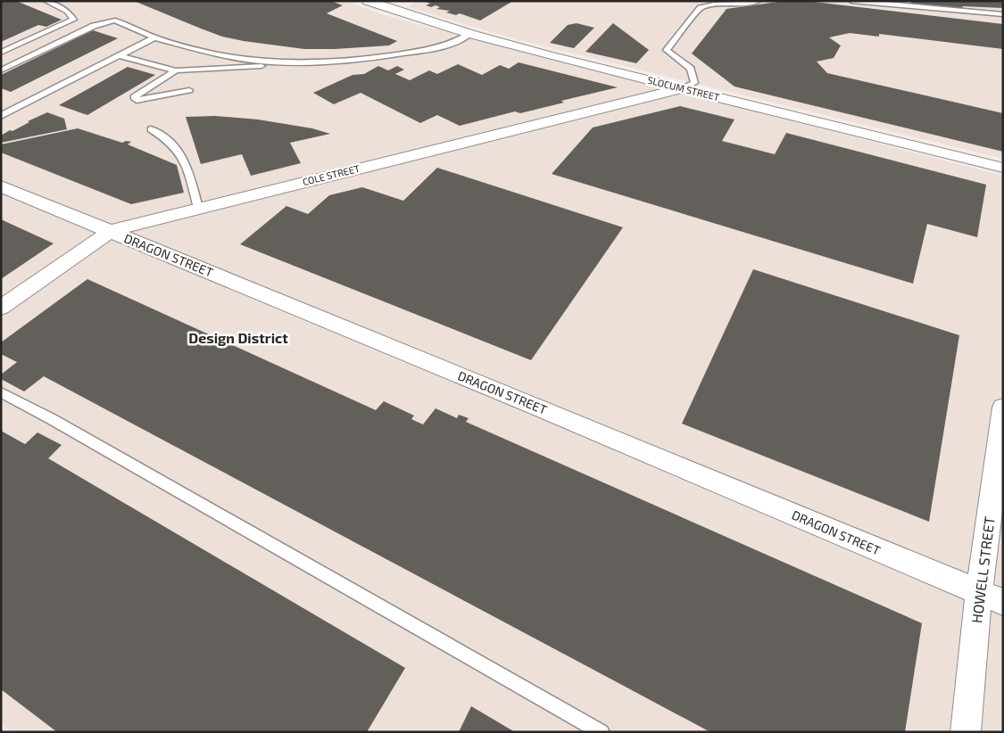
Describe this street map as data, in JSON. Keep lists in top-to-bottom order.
{
  "streets": {
    "street": [
      "SLOCUM STREET",
      "COLE STREET",
      "DRAGON STREET",
      "HOWELL STREET"
    ]
  },
  "crossings": [
    ["SLOCUM STREET", "COLE STREET"],
    ["COLE STREET", "DRAGON STREET"],
    ["DRAGON STREET", "HOWELL STREET"]
  ],
  "districts": ["Design District"]
}
